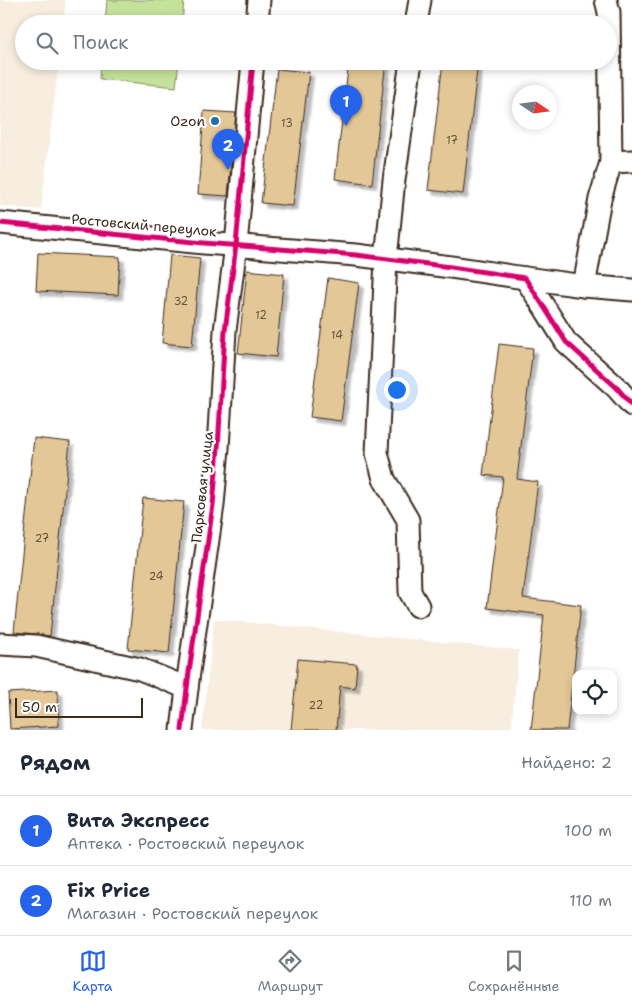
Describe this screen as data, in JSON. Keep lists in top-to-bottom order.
{
  "streets": {
    "street": ["Ростовский переулок", "Парковая улица"]
  },
  "crossings": [
    ["Ростовский переулок", "Парковая улица"]
  ],
  "places": ["Ozon"],
  "house_numbers": [
    "13",
    "17",
    "32",
    "12",
    "14",
    "27",
    "24",
    "22"
  ],
  "scale_bar": "50 m",
  "north": "right",
  "page": {
    "search": "Поиск",
    "pins": ["1", "2"],
    "scale": "50 m",
    "heading": ["Рядом", "Найдено: 2"],
    "list": [
      {
        "mark": "1",
        "name": "Вита Экспресс",
        "note": "Аптека · Ростовский переулок",
        "value": "100 m"
      },
      {
        "mark": "2",
        "name": "Fix Price",
        "note": "Магазин · Ростовский переулок",
        "value": "110 m"
      }
    ],
    "nav": ["Карта", "Маршрут", "Сохранённые"]
  }
}
